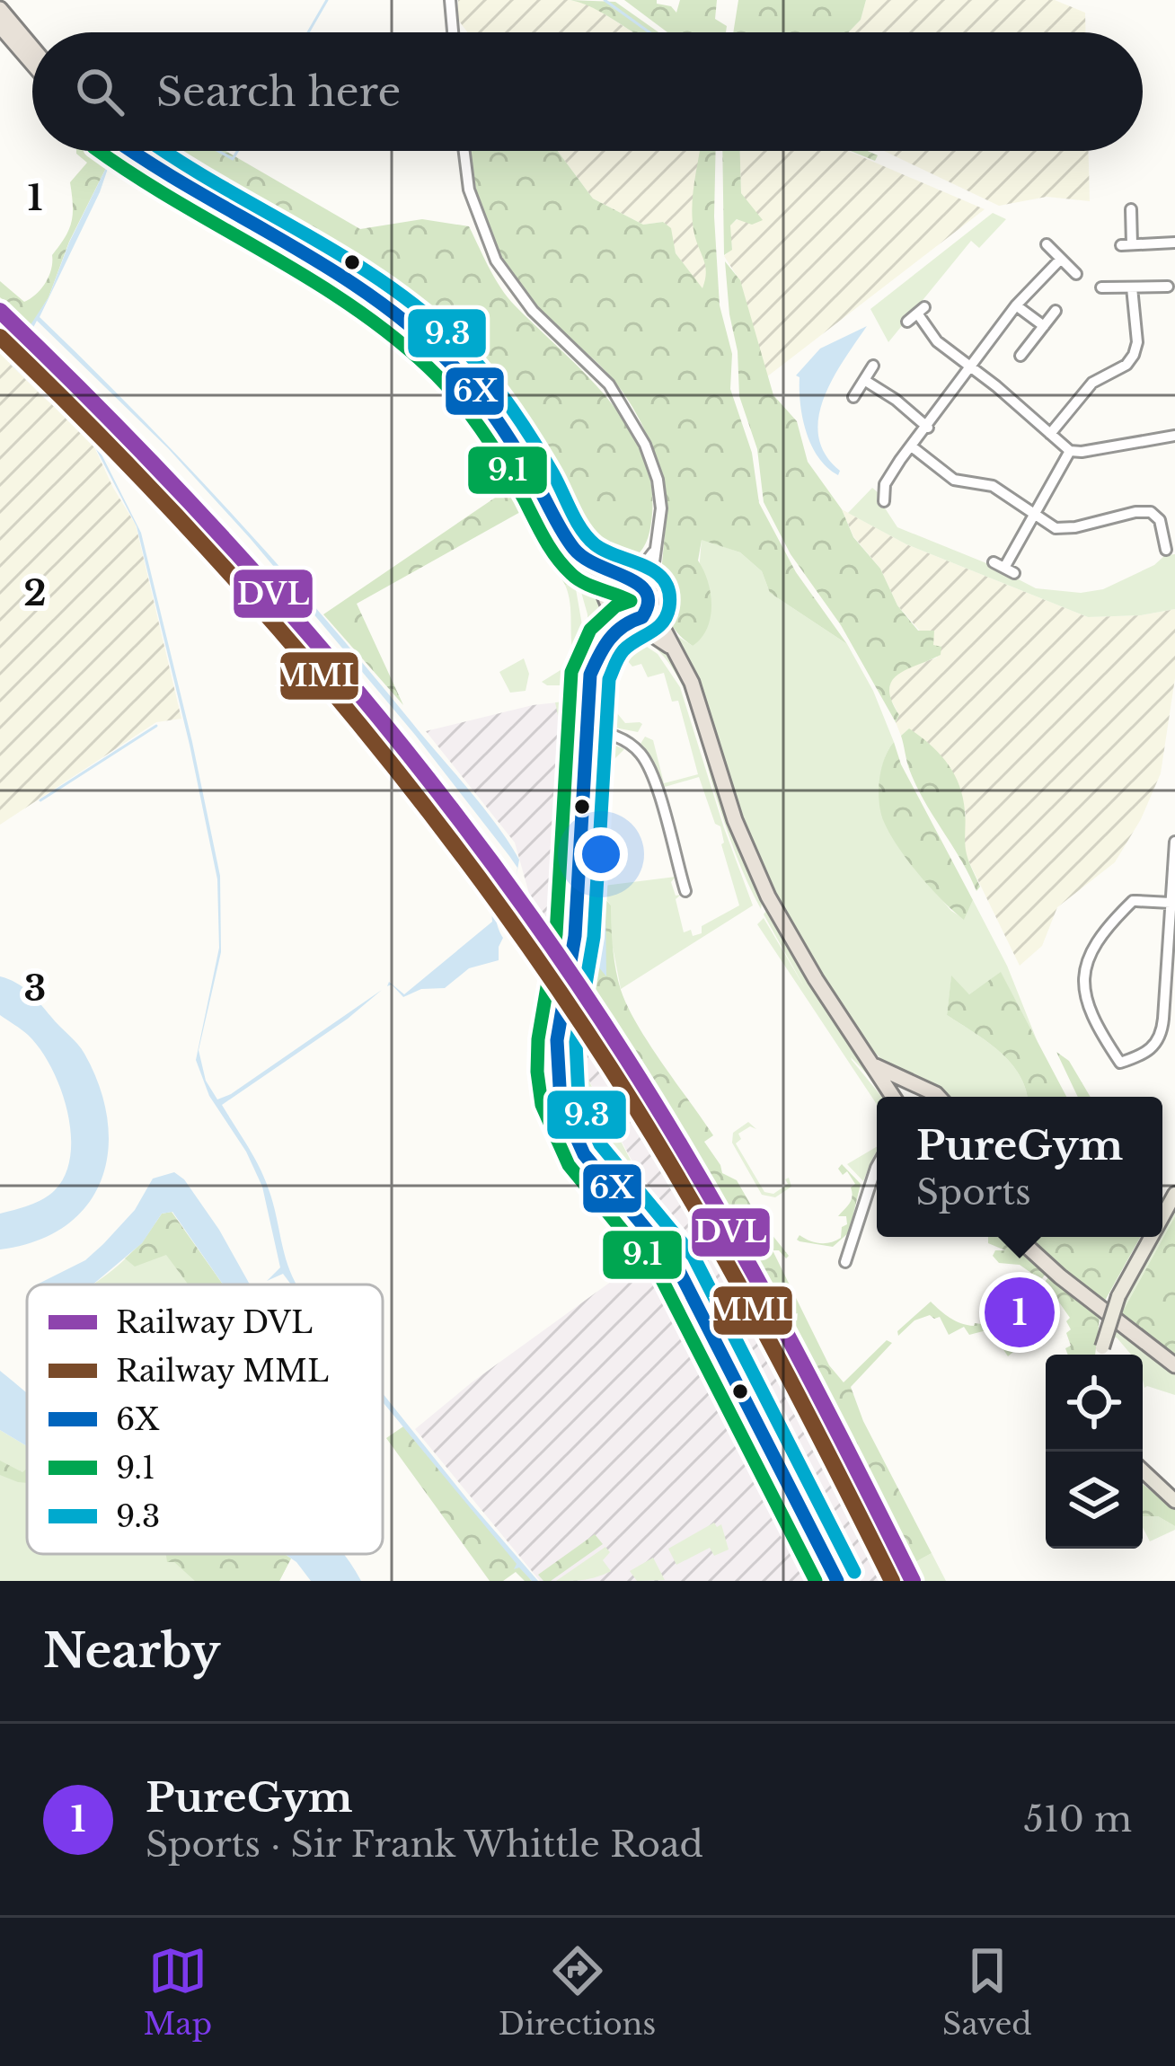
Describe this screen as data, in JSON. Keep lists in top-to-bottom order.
{
  "lines": [
    "transit line 6X",
    "transit line 9.1",
    "transit line 9.3",
    "rail line DVL",
    "rail line MML"
  ],
  "legend": [
    "Railway DVL",
    "Railway MML",
    "6X",
    "9.1",
    "9.3"
  ],
  "page": {
    "search": "Search here",
    "popup": ["PureGym", "Sports"],
    "pins": "1",
    "heading": "Nearby",
    "list": [
      {
        "mark": "1",
        "name": "PureGym",
        "note": "Sports · Sir Frank Whittle Road",
        "value": "510 m"
      }
    ],
    "nav": ["Map", "Directions", "Saved"]
  },
  "grid": {
    "rows": ["1", "2", "3"]
  }
}
